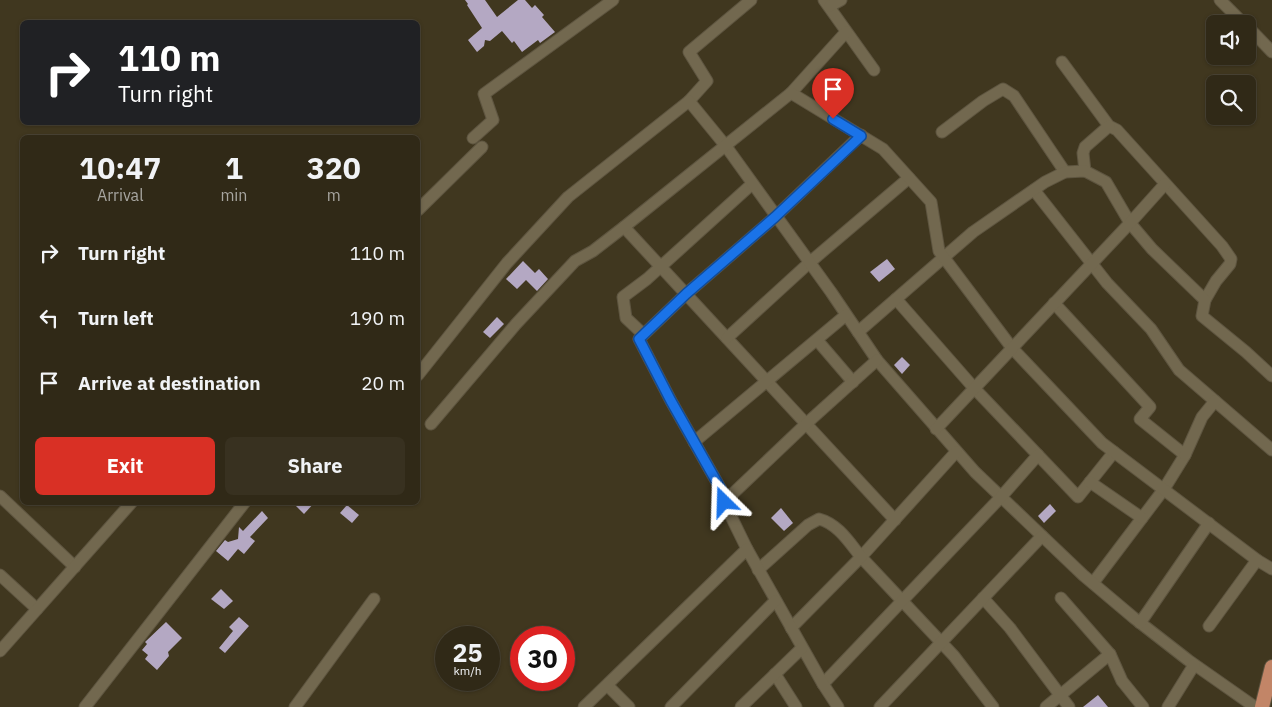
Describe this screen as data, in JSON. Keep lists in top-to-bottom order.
{
  "page": {
    "turn": ["110 m", "Turn right"],
    "eta": [
      "10:47",
      "Arrival",
      "1",
      "min",
      "320",
      "m"
    ],
    "list": [
      {
        "name": "Turn right",
        "value": "110 m"
      },
      {
        "name": "Turn left",
        "value": "190 m"
      },
      {
        "name": "Arrive at destination",
        "value": "20 m"
      }
    ],
    "buttons": ["Exit", "Share"],
    "speed": "25 km/h",
    "limit": "30"
  }
}
